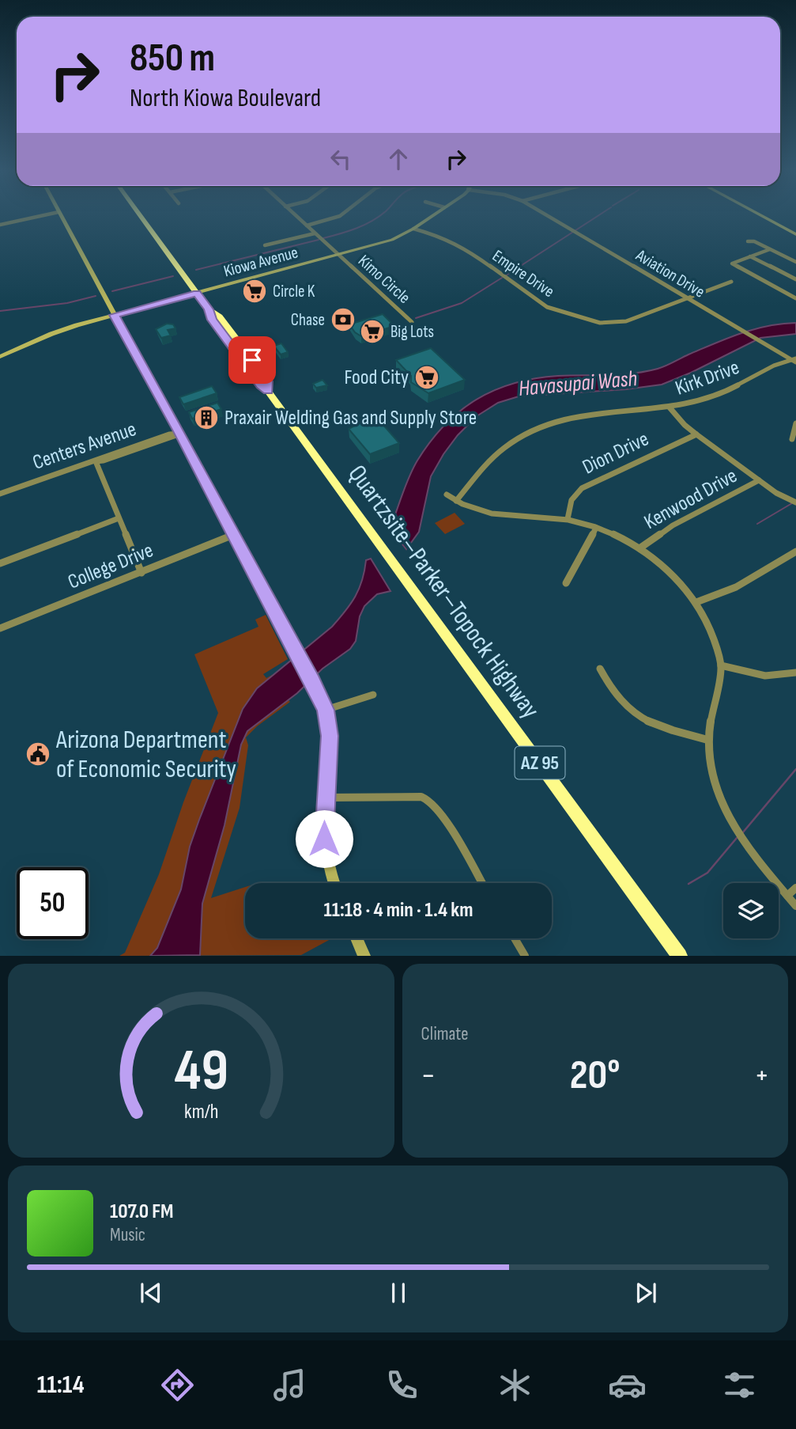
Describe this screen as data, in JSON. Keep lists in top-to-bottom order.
{
  "streets": {
    "highway": ["Quartzsite–Parker–Topock Highway", "AZ 95"],
    "main road": ["Kiowa Avenue"],
    "street": [
      "Empire Drive",
      "Aviation Drive",
      "Kimo Circle",
      "Kirk Drive",
      "Centers Avenue",
      "Dion Drive",
      "Kenwood Drive",
      "College Drive"
    ]
  },
  "crossings": [
    ["Kiowa Avenue", "Empire Drive"],
    ["Kiowa Avenue", "Kimo Circle"],
    ["Kiowa Avenue", "Quartzsite–Parker–Topock Highway"],
    ["Empire Drive", "Aviation Drive"],
    ["Aviation Drive", "Kirk Drive"]
  ],
  "water": ["Havasupai Wash"],
  "places": {
    "supermarket": ["Circle K", "Big Lots", "Food City"],
    "bank": ["Chase"],
    "building": ["Praxair Welding Gas and Supply Store"],
    "public building": ["Arizona Department of Economic Security"]
  },
  "page": {
    "turn": ["850 m", "North Kiowa Boulevard"],
    "limit": "50",
    "trip": "11:18 · 4 min · 1.4 km",
    "tile": "Climate",
    "heat": ["−", "20°", "+"],
    "song": ["107.0 FM", "Music"],
    "tabs": "11:14",
    "gauge": ["49", "km/h"]
  }
}
